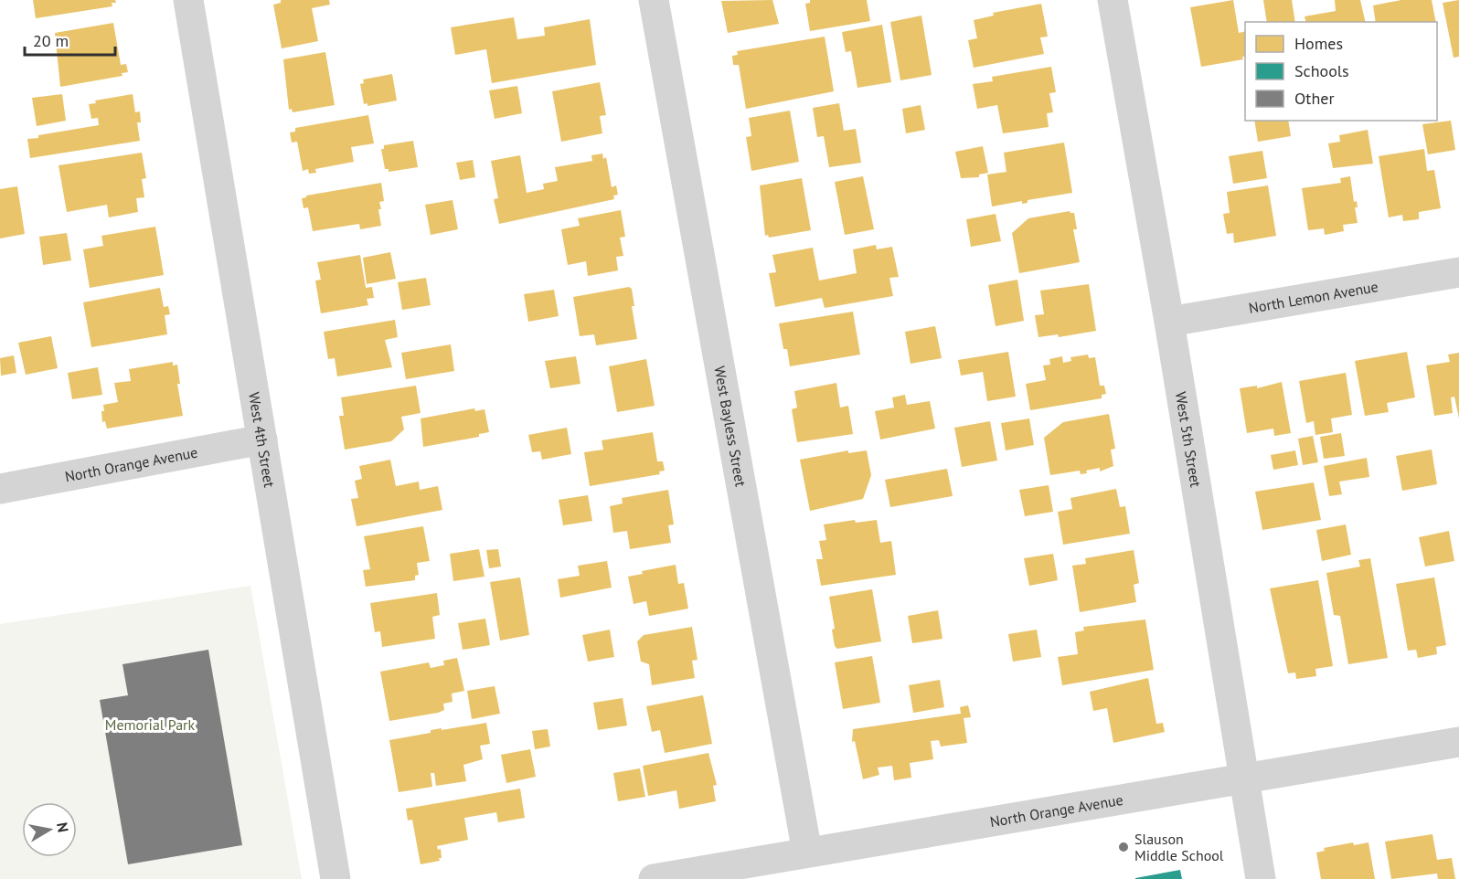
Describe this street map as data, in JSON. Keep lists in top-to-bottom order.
{
  "streets": {
    "street": [
      "North Lemon Avenue",
      "West Bayless Street",
      "West 4th Street",
      "West 5th Street",
      "North Orange Avenue"
    ]
  },
  "crossings": [
    ["North Lemon Avenue", "West 5th Street"],
    ["West Bayless Street", "North Orange Avenue"],
    ["West 4th Street", "North Orange Avenue"],
    ["West 5th Street", "North Orange Avenue"]
  ],
  "parks": ["Memorial Park"],
  "places": ["Slauson Middle School"],
  "legend": ["Homes", "Schools", "Other"],
  "scale_bar": "20 m",
  "north": "right"
}
